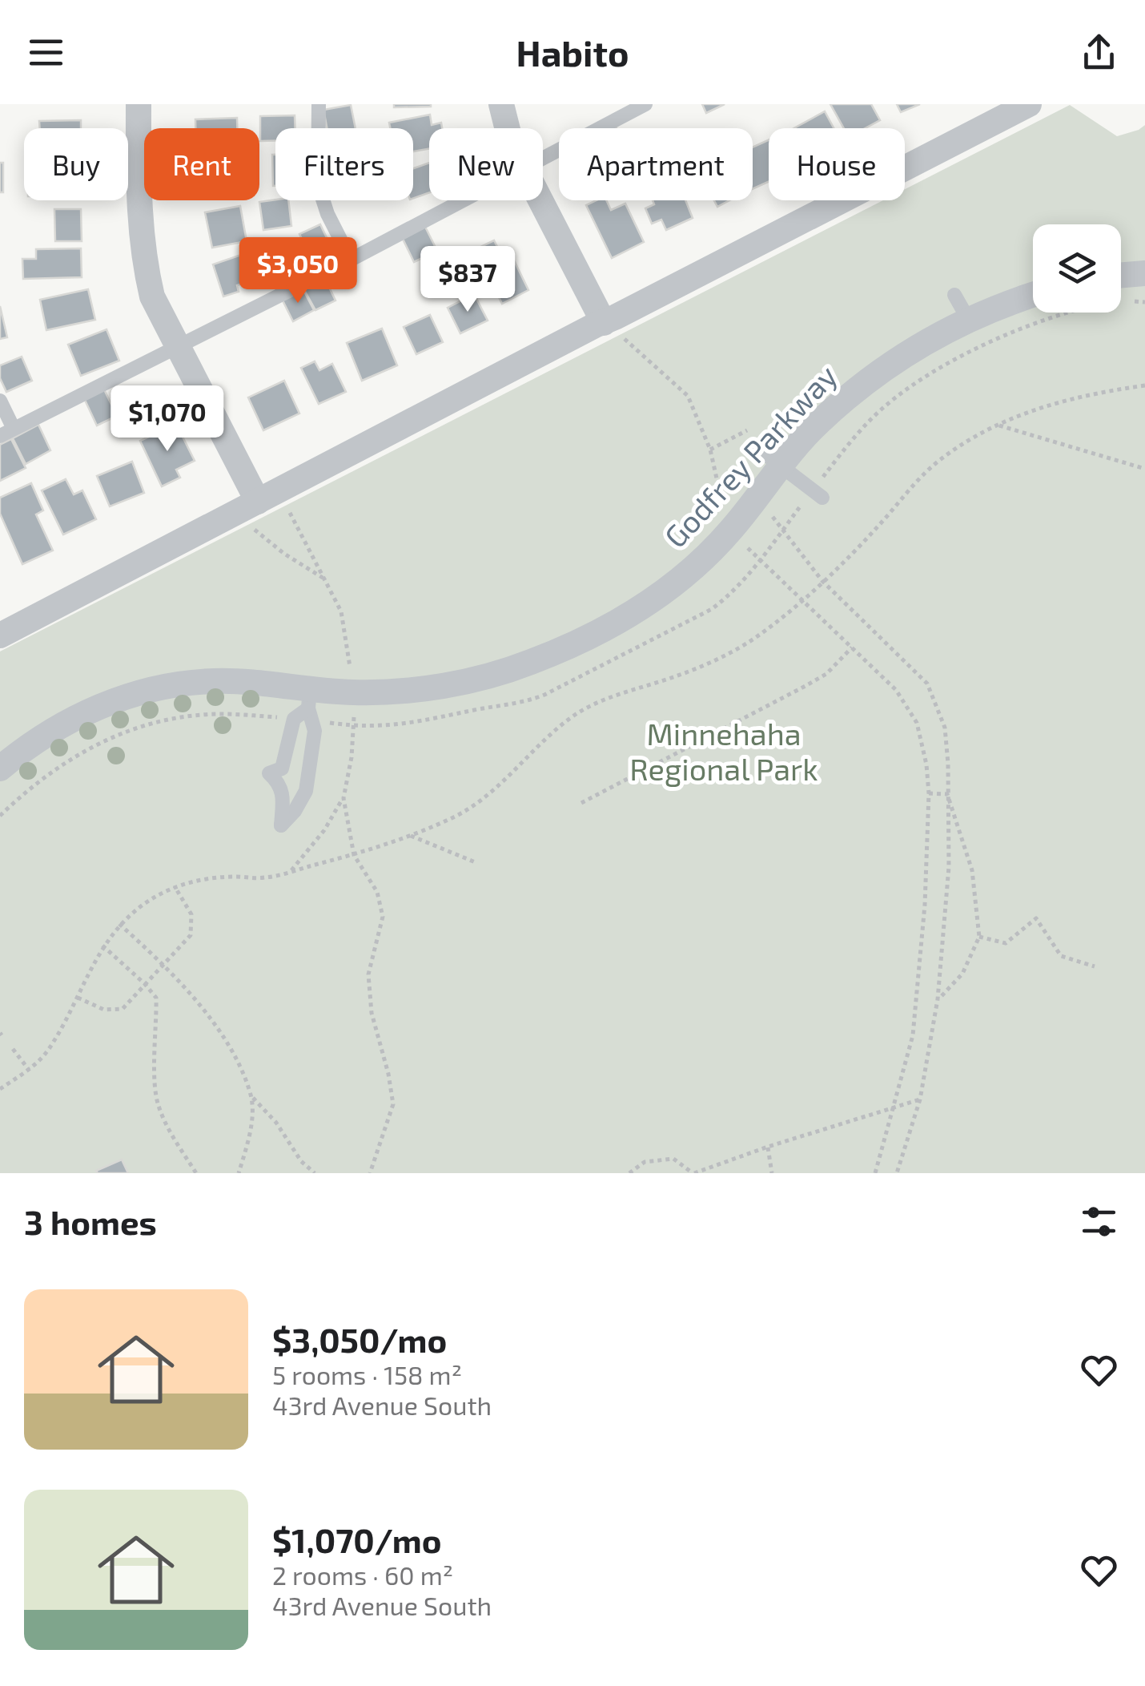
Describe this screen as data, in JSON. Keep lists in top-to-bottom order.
{
  "streets": {
    "street": ["Godfrey Parkway"]
  },
  "parks": ["Minnehaha Regional Park"],
  "page": {
    "header": "Habito",
    "chip": [
      "Buy",
      "Rent",
      "Filters",
      "New",
      "Apartment",
      "House"
    ],
    "price": ["$3,050", "$837", "$1,070"],
    "heading": "3 homes",
    "list": [
      {
        "name": "$3,050/mo",
        "note": "5 rooms · 158 m² · 43rd Avenue South"
      },
      {
        "name": "$1,070/mo",
        "note": "2 rooms · 60 m² · 43rd Avenue South"
      }
    ]
  }
}
